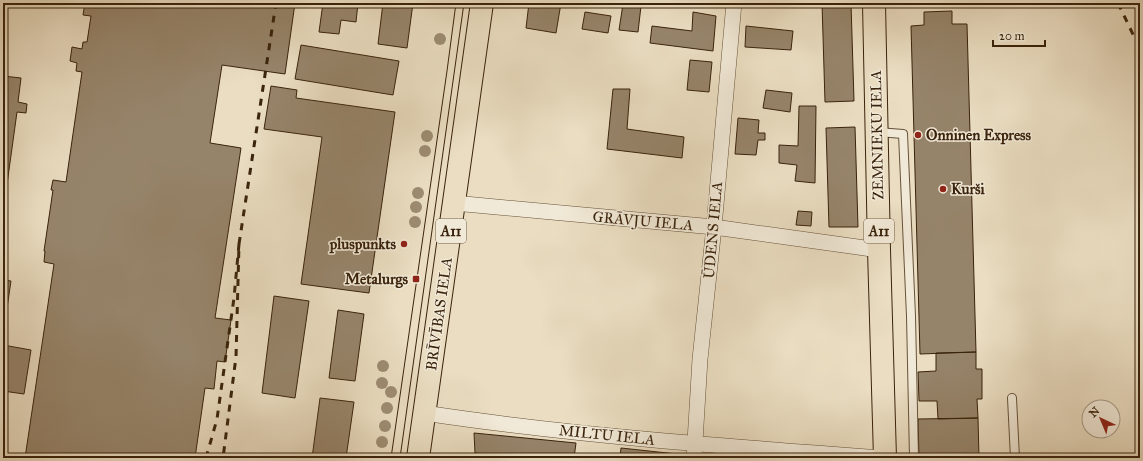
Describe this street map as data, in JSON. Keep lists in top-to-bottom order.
{
  "streets": {
    "highway": ["ZEMNIEKU IELA", "A11", "BRĪVĪBAS IELA"],
    "street": ["GRĀVJU IELA", "ŪDENS IELA", "MILTU IELA"]
  },
  "crossings": [
    ["ZEMNIEKU IELA", "GRĀVJU IELA"],
    ["ZEMNIEKU IELA", "MILTU IELA"],
    ["GRĀVJU IELA", "ŪDENS IELA"],
    ["GRĀVJU IELA", "BRĪVĪBAS IELA"],
    ["ŪDENS IELA", "MILTU IELA"],
    ["BRĪVĪBAS IELA", "MILTU IELA"]
  ],
  "places": {
    "other": ["Onninen Express", "Kurši", "pluspunkts"],
    "transit": ["Metalurgs"]
  },
  "scale_bar": "20 m",
  "north": "top left"
}
